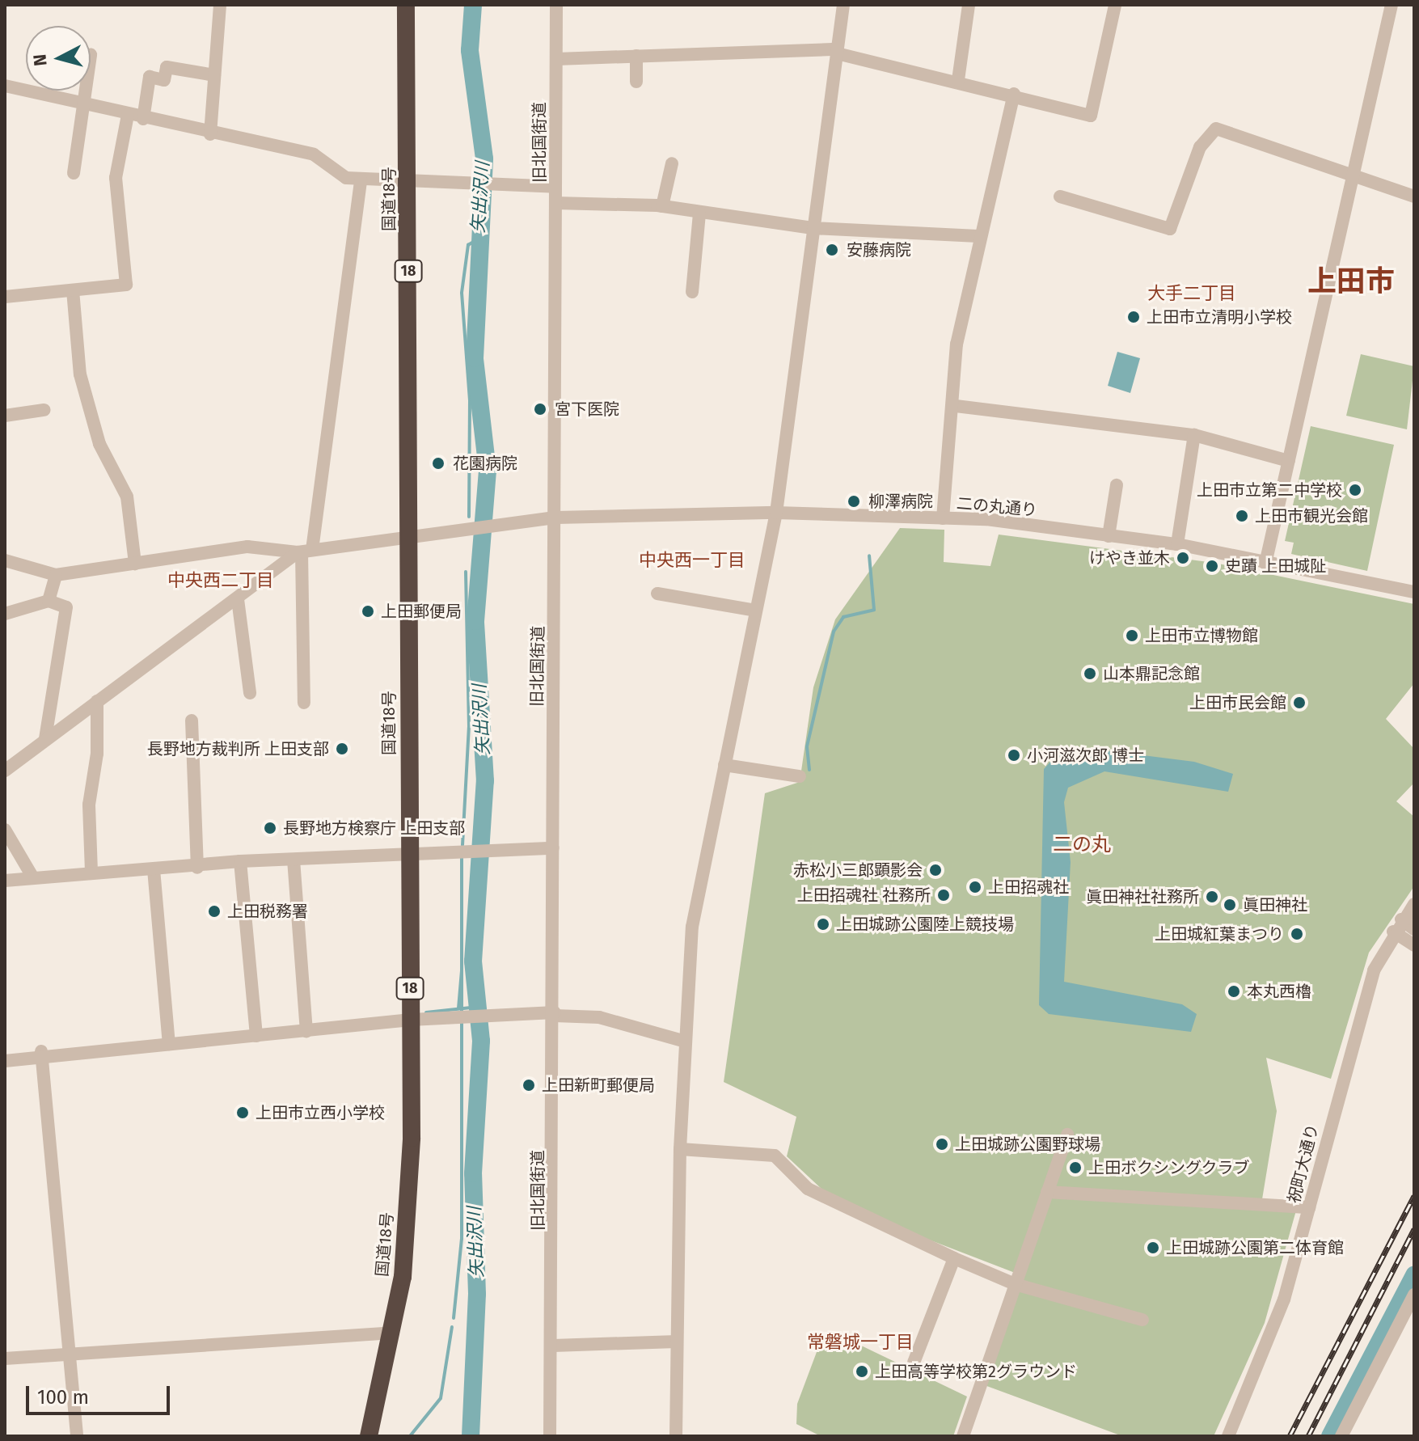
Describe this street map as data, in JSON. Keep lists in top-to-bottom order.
{
  "streets": {
    "highway": ["国道18号", "18"],
    "street": ["旧北国街道", "二の丸通り", "祝町大通り"]
  },
  "crossings": [
    ["旧北国街道", "二の丸通り"],
    ["国道18号", "二の丸通り"]
  ],
  "districts": [
    "上田市",
    "大手二丁目",
    "中央西一丁目",
    "中央西二丁目",
    "二の丸",
    "常磐城一丁目"
  ],
  "water": ["矢出沢川"],
  "places": [
    "安藤病院",
    "上田市立清明小学校",
    "宮下医院",
    "花園病院",
    "上田市立第二中学校",
    "柳澤病院",
    "上田市観光会館",
    "けやき並木",
    "史蹟 上田城阯",
    "上田郵便局",
    "上田市立博物館",
    "山本鼎記念館",
    "上田市民会館",
    "長野地方裁判所 上田支部",
    "小河滋次郎 博士",
    "長野地方検察庁 上田支部",
    "赤松小三郎顕影会",
    "上田招魂社",
    "上田招魂社 社務所",
    "眞田神社社務所",
    "眞田神社",
    "上田税務署",
    "上田城跡公園陸上競技場",
    "上田城紅葉まつり",
    "本丸西櫓",
    "上田新町郵便局",
    "上田市立西小学校",
    "上田城跡公園野球場",
    "上田ボクシングクラブ",
    "上田城跡公園第二体育館",
    "上田高等学校第2グラウンド"
  ],
  "scale_bar": "100 m",
  "north": "left"
}
